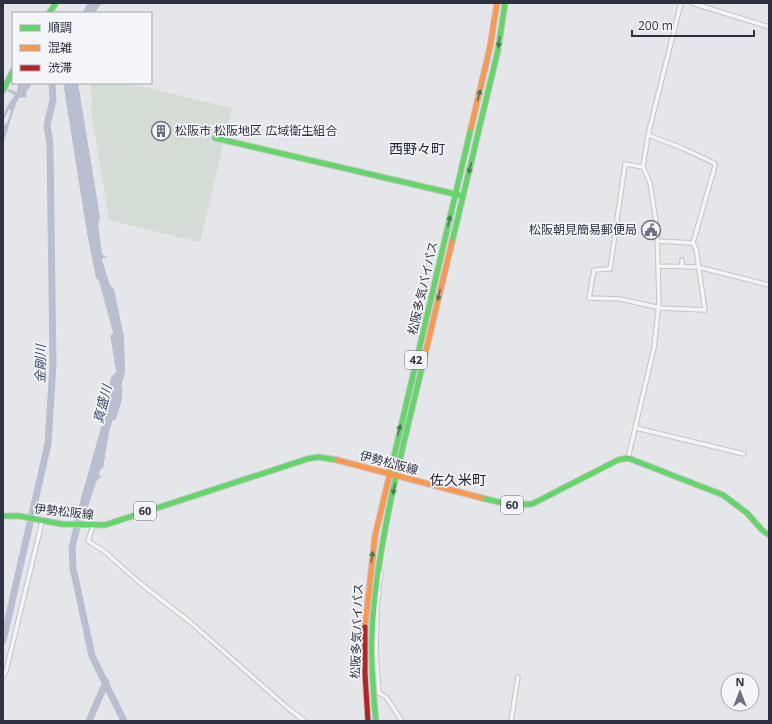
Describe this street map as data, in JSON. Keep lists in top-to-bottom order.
{
  "streets": {
    "main road": [
      "松阪多気バイパス",
      "42",
      "伊勢松阪線",
      "60"
    ]
  },
  "crossings": [
    ["松阪多気バイパス", "伊勢松阪線"]
  ],
  "districts": ["西野々町", "佐久米町"],
  "water": ["金剛川", "真盛川"],
  "places": {
    "building": ["松阪市 松阪地区 広域衛生組合"],
    "public building": ["松阪朝見簡易郵便局"]
  },
  "legend": ["順調", "混雑", "渋滞"],
  "scale_bar": "200 m",
  "north": "top"
}
